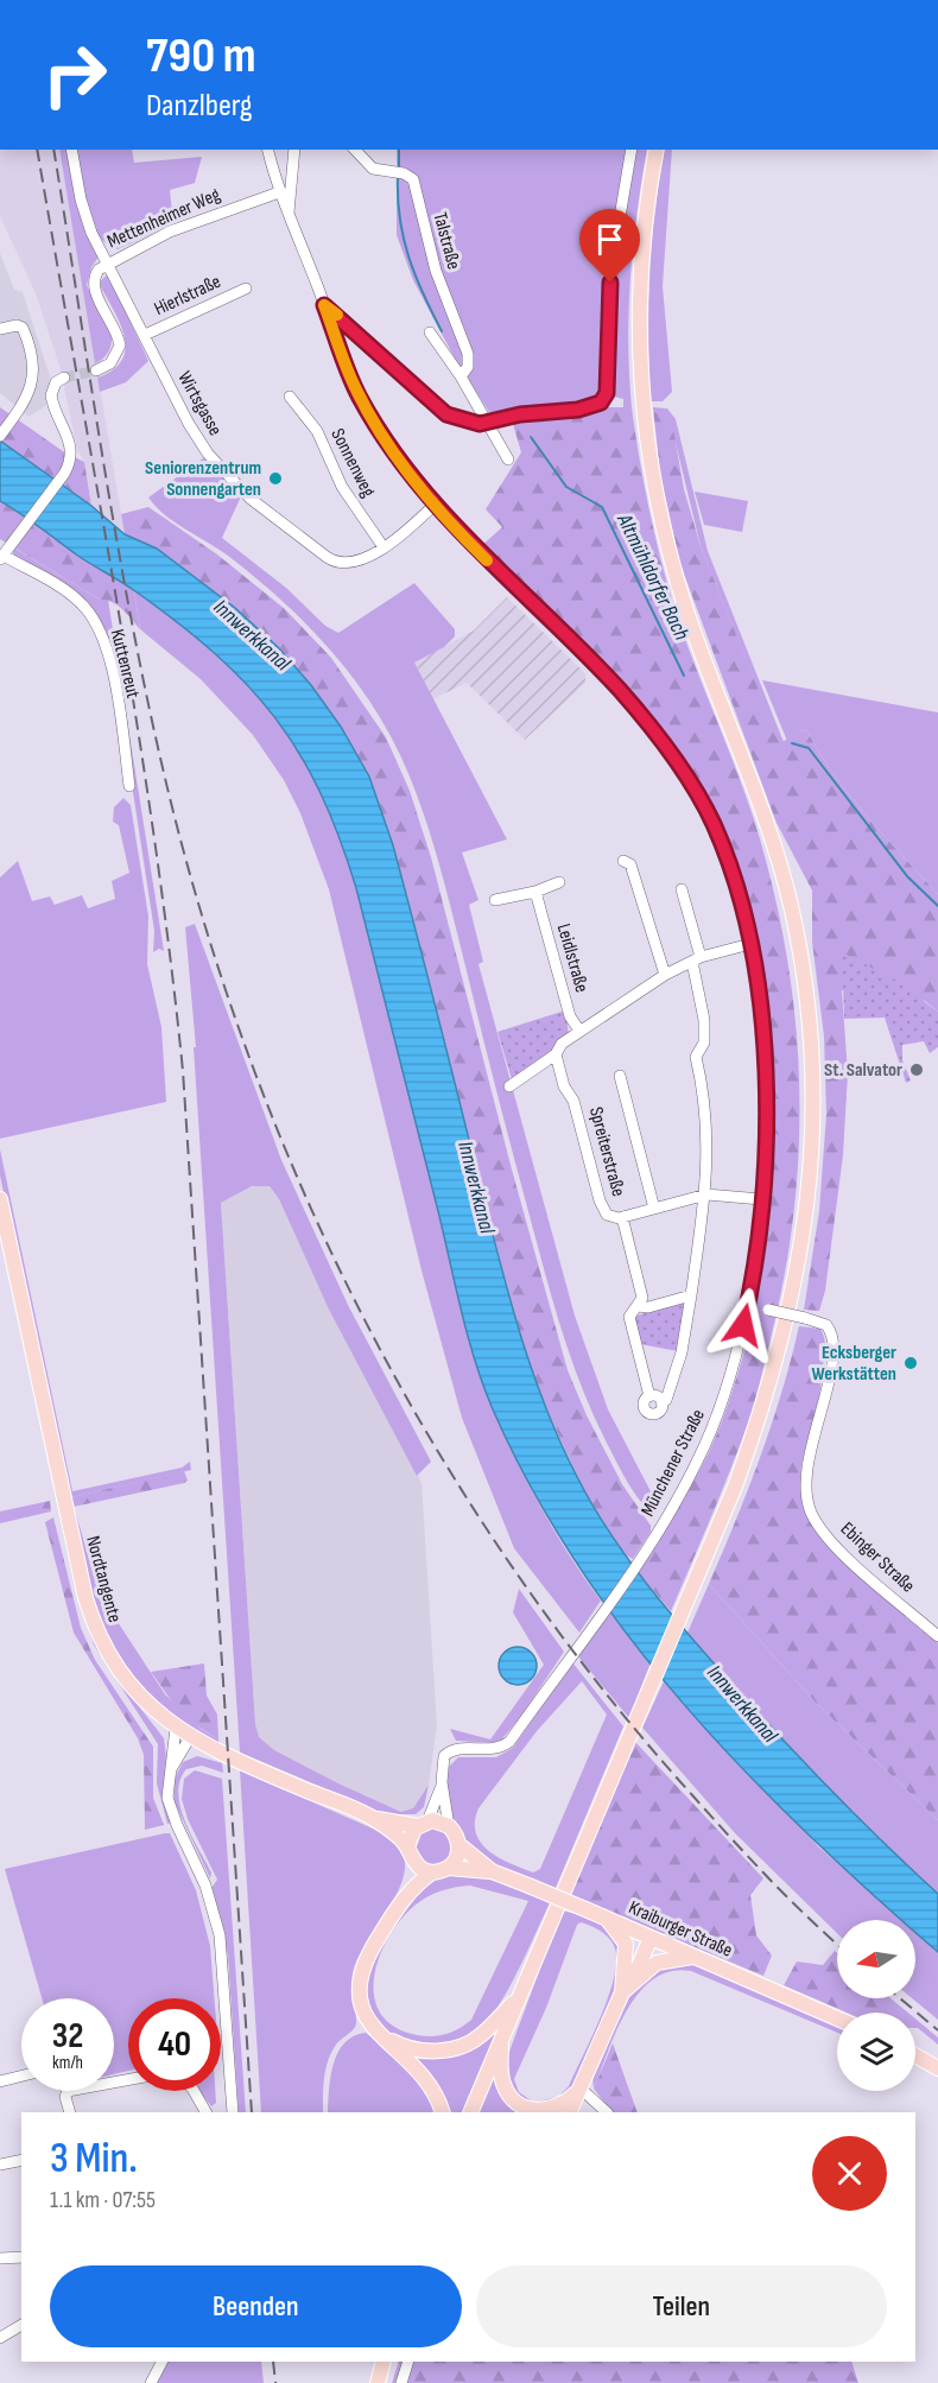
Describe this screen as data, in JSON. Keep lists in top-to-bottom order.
{
  "streets": {
    "main road": ["Nordtangente", "Kraiburger Straße"],
    "street": [
      "Mettenheimer Weg",
      "Talstraße",
      "Hierlstraße",
      "Wirtsgasse",
      "Sonnenweg",
      "Kuttenreut",
      "Leidlstraße",
      "Spreiterstraße",
      "Münchener Straße",
      "Ebinger Straße"
    ]
  },
  "crossings": [
    ["Mettenheimer Weg", "Wirtsgasse"],
    ["Mettenheimer Weg", "Münchener Straße"],
    ["Hierlstraße", "Wirtsgasse"],
    ["Wirtsgasse", "Sonnenweg"],
    ["Wirtsgasse", "Münchener Straße"],
    ["Spreiterstraße", "Münchener Straße"],
    ["Münchener Straße", "Ebinger Straße"],
    ["Münchener Straße", "Nordtangente"],
    ["Münchener Straße", "Kraiburger Straße"],
    ["Nordtangente", "Kraiburger Straße"]
  ],
  "water": ["Altmühldorfer Bach", "Innwerkkanal"],
  "places": ["Seniorenzentrum Sonnengarten", "St. Salvator", "Ecksberger Werkstätten"],
  "north": "left",
  "page": {
    "turn": ["790 m", "Danzlberg"],
    "speed": "32 km/h",
    "limit": "40",
    "heading": ["3 Min.", "1.1 km · 07:55"],
    "buttons": ["Beenden", "Teilen"]
  }
}
